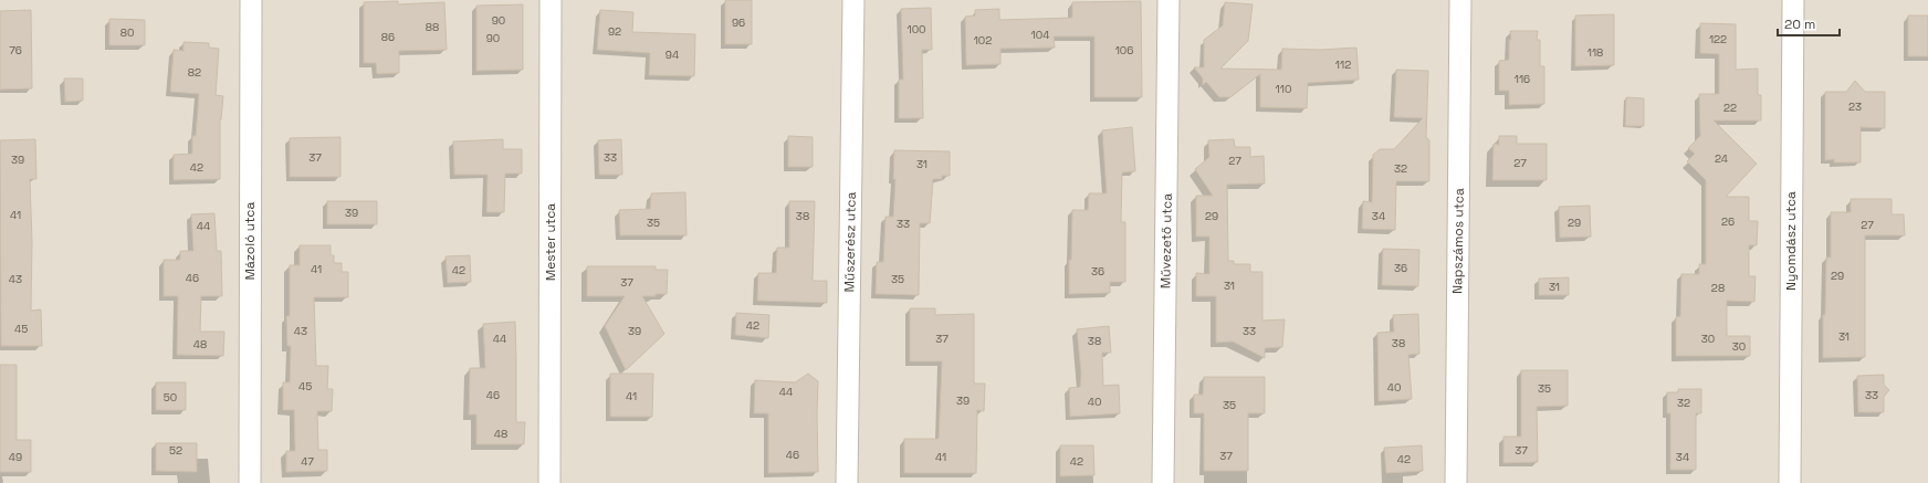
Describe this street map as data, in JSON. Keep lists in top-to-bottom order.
{
  "streets": {
    "street": [
      "Mázoló utca",
      "Művezető utca",
      "Napszámos utca",
      "Nyomdász utca",
      "Mester utca",
      "Műszerész utca"
    ]
  },
  "house_numbers": [
    "90",
    "96",
    "88",
    "100",
    "92",
    "80",
    "104",
    "86",
    "90",
    "122",
    "102",
    "76",
    "106",
    "118",
    "94",
    "112",
    "82",
    "116",
    "110",
    "23",
    "22",
    "37",
    "33",
    "24",
    "39",
    "27",
    "27",
    "31",
    "42",
    "32",
    "39",
    "41",
    "38",
    "29",
    "34",
    "26",
    "35",
    "29",
    "33",
    "27",
    "44",
    "36",
    "41",
    "42",
    "36",
    "29",
    "46",
    "43",
    "35",
    "37",
    "31",
    "31",
    "28",
    "42",
    "45",
    "43",
    "39",
    "33",
    "31",
    "44",
    "37",
    "30",
    "38",
    "38",
    "48",
    "30",
    "45",
    "40",
    "35",
    "44",
    "46",
    "33",
    "41",
    "50",
    "39",
    "40",
    "32",
    "35",
    "48",
    "52",
    "37",
    "46",
    "37",
    "49",
    "41",
    "34",
    "42",
    "47",
    "42"
  ],
  "scale_bar": "20 m"
}
